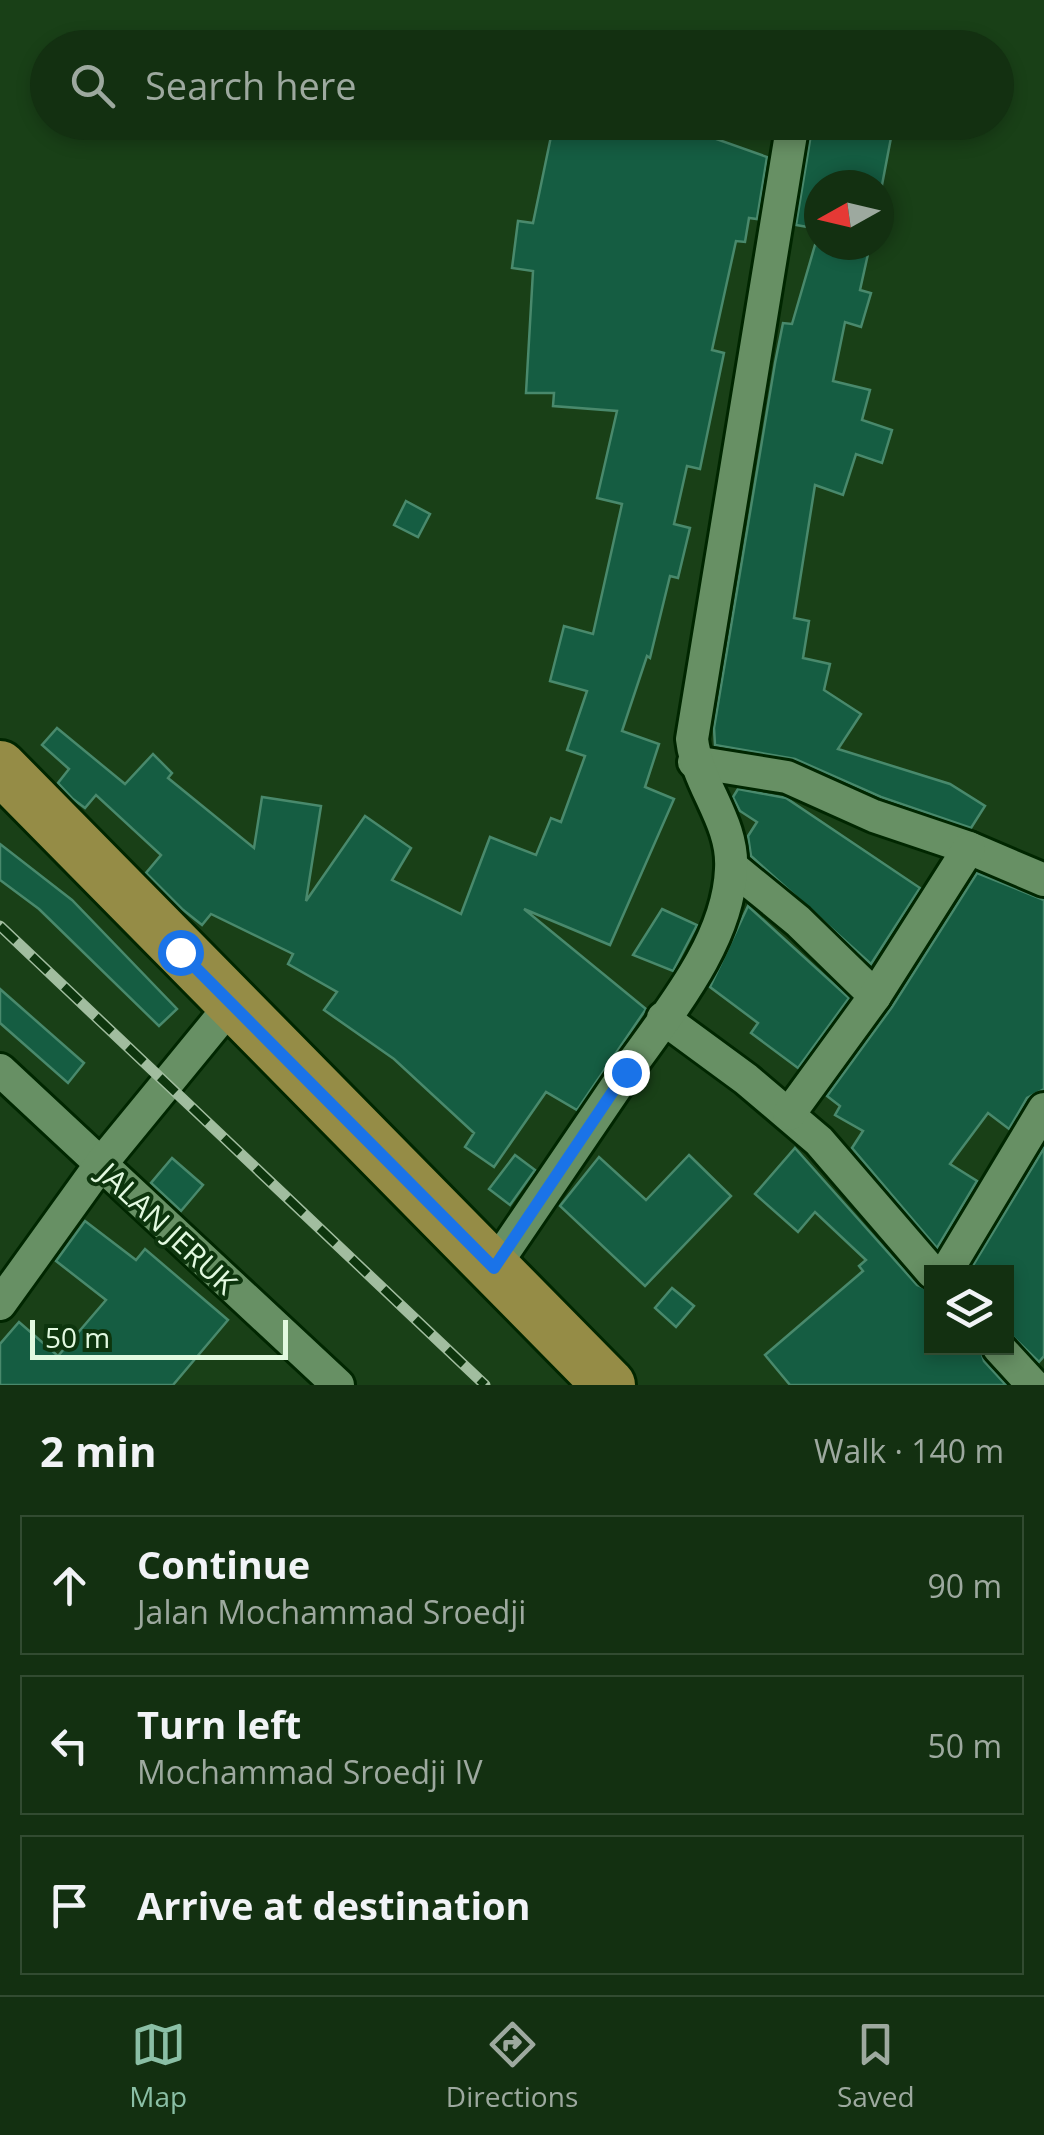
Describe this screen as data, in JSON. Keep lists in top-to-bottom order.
{
  "streets": {
    "street": ["JALAN JERUK"]
  },
  "scale_bar": "50 m",
  "north": "left",
  "page": {
    "search": "Search here",
    "scale": "50 m",
    "heading": ["2 min", "Walk · 140 m"],
    "list": [
      ["Continue", "Jalan Mochammad Sroedji", "90 m"],
      ["Turn left", "Mochammad Sroedji IV", "50 m"],
      "Arrive at destination"
    ],
    "nav": ["Map", "Directions", "Saved"]
  }
}
